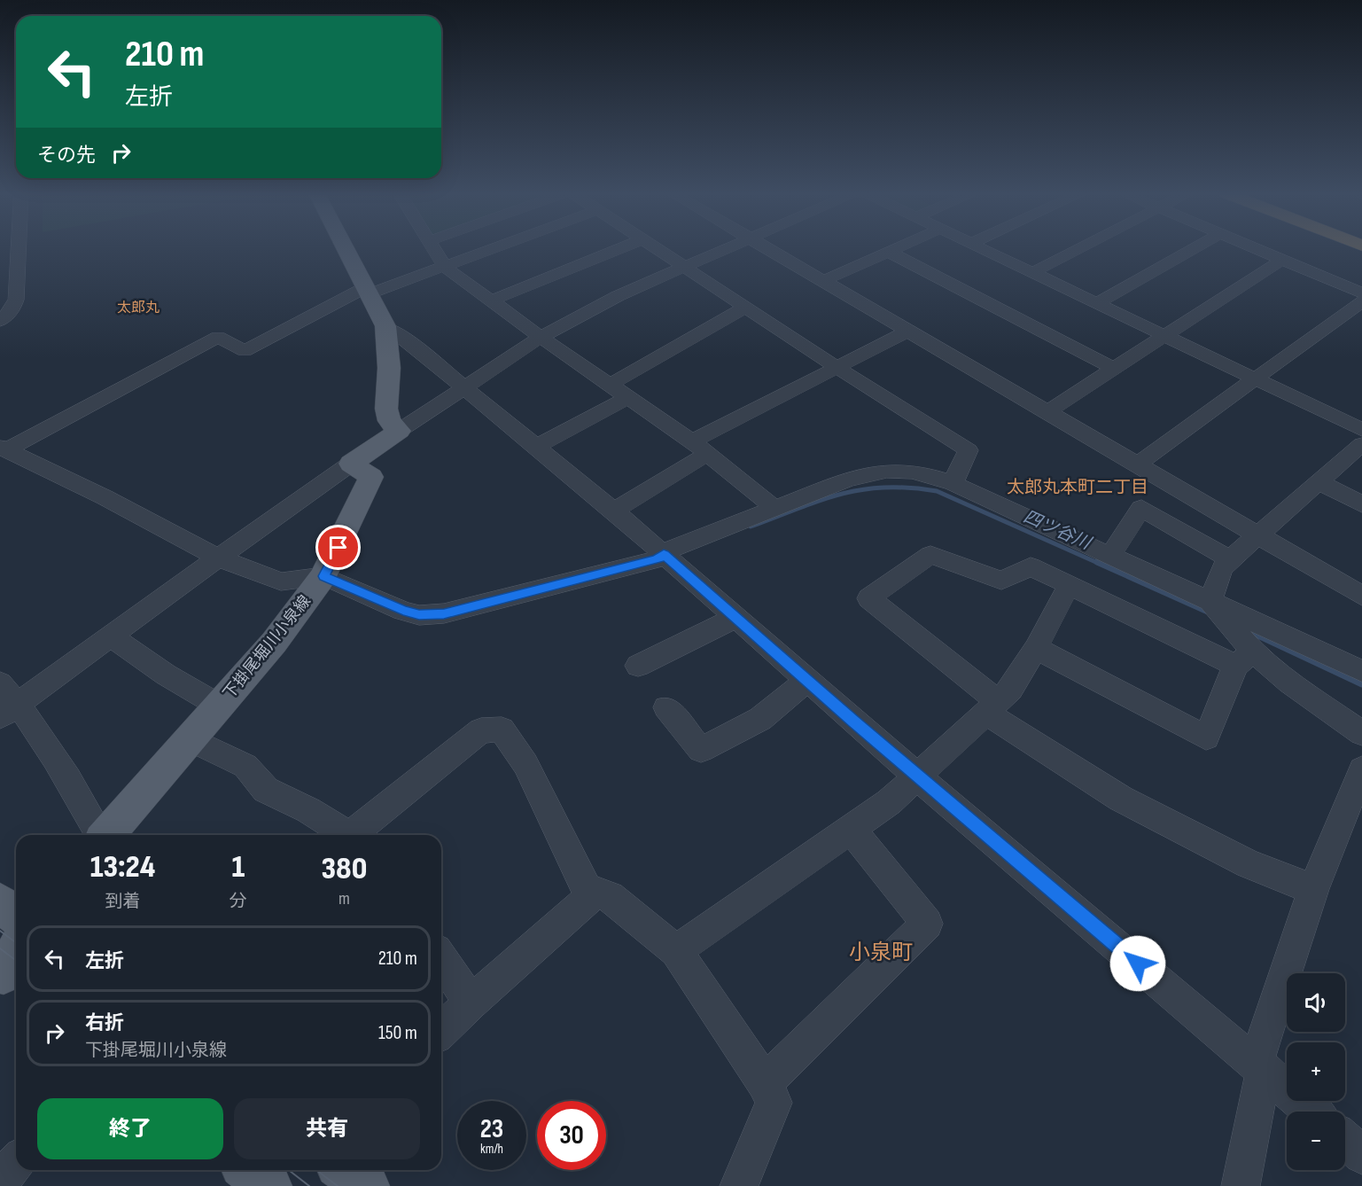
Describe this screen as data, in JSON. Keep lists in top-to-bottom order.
{
  "streets": {
    "main road": ["下掛尾堀川小泉線"]
  },
  "districts": ["太郎丸", "太郎丸本町二丁目", "小泉町"],
  "water": ["四ツ谷川"],
  "page": {
    "turn": ["210 m", "左折"],
    "then": "その先",
    "eta": [
      "13:24",
      "到着",
      "1",
      "分",
      "380",
      "m"
    ],
    "list": [
      {
        "name": "左折",
        "value": "210 m"
      },
      {
        "name": "右折",
        "note": "下掛尾堀川小泉線",
        "value": "150 m"
      }
    ],
    "map_buttons": ["+", "−"],
    "buttons": ["終了", "共有"],
    "speed": "23 km/h",
    "limit": "30"
  }
}
